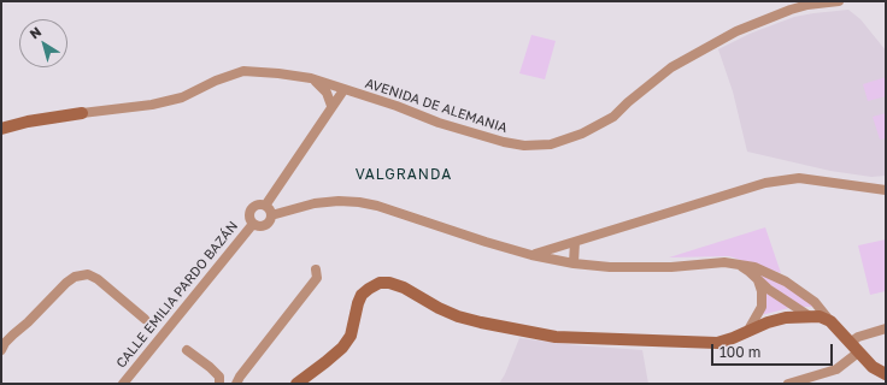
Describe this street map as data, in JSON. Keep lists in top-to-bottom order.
{
  "streets": {
    "street": ["AVENIDA DE ALEMANIA", "CALLE EMILIA PARDO BAZÁN"]
  },
  "districts": ["VALGRANDA"],
  "scale_bar": "100 m",
  "north": "top left"
}
